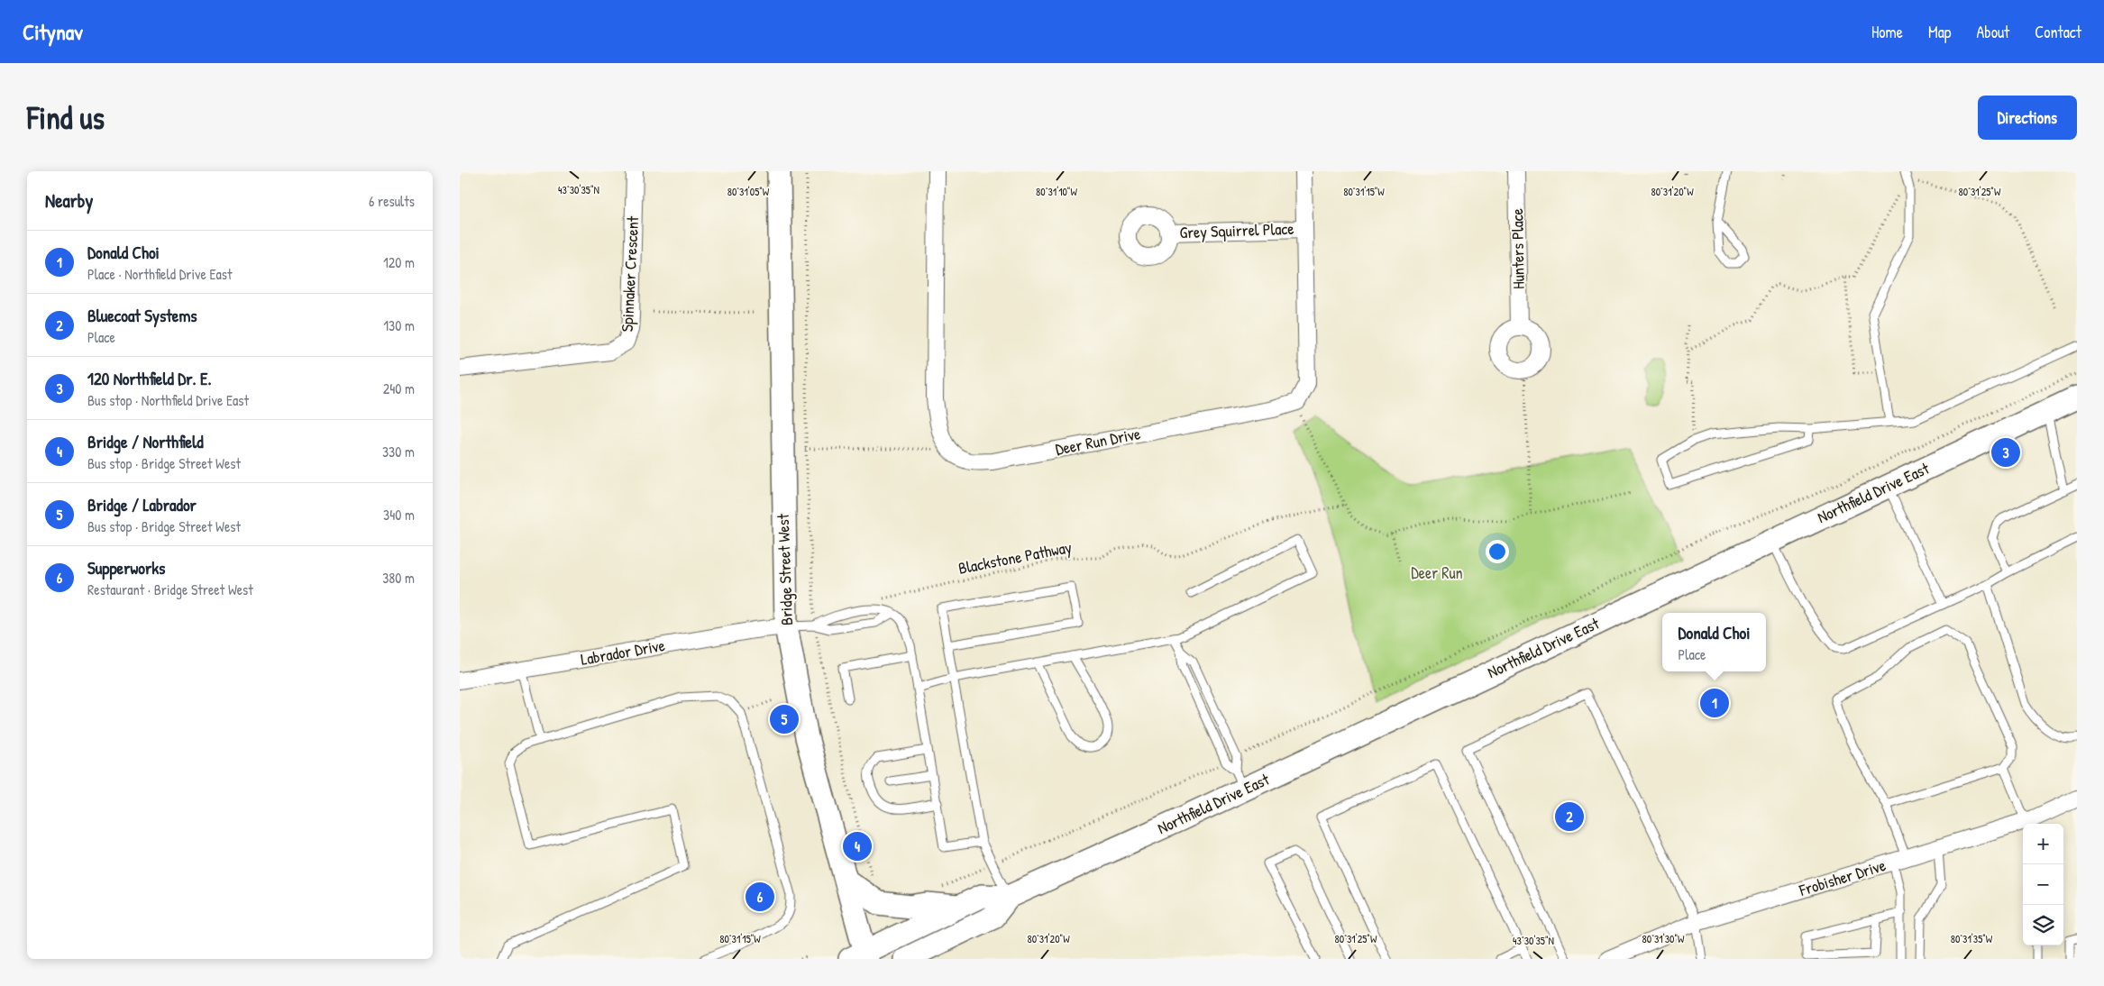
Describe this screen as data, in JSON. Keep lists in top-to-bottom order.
{
  "streets": {
    "main road": ["Northfield Drive East", "Bridge Street West"],
    "street": [
      "Grey Squirrel Place",
      "Hunters Place",
      "Spinnaker Crescent",
      "Deer Run Drive",
      "Labrador Drive",
      "Frobisher Drive"
    ],
    "path": ["Blackstone Pathway"]
  },
  "crossings": [
    ["Northfield Drive East", "Bridge Street West"],
    ["Bridge Street West", "Labrador Drive"]
  ],
  "parks": ["Deer Run"],
  "page": {
    "header": "Citynav",
    "nav": [
      "Home",
      "Map",
      "About",
      "Contact"
    ],
    "buttons": "Directions",
    "title": "Find us",
    "heading": ["Nearby", "6 results"],
    "list": [
      {
        "mark": "1",
        "name": "Donald Choi",
        "note": "Place · Northfield Drive East",
        "value": "120 m"
      },
      {
        "mark": "2",
        "name": "Bluecoat Systems",
        "note": "Place",
        "value": "130 m"
      },
      {
        "mark": "3",
        "name": "120 Northfield Dr. E.",
        "note": "Bus stop · Northfield Drive East",
        "value": "240 m"
      },
      {
        "mark": "4",
        "name": "Bridge / Northfield",
        "note": "Bus stop · Bridge Street West",
        "value": "330 m"
      },
      {
        "mark": "5",
        "name": "Bridge / Labrador",
        "note": "Bus stop · Bridge Street West",
        "value": "340 m"
      },
      {
        "mark": "6",
        "name": "Supperworks",
        "note": "Restaurant · Bridge Street West",
        "value": "380 m"
      }
    ],
    "pins": [
      "3",
      "1",
      "5",
      "2",
      "4",
      "6"
    ],
    "popup": ["Donald Choi", "Place"],
    "map_buttons": ["+", "−"]
  },
  "coordinates": [
    "43°30'35\"N",
    "80°31'05\"W",
    "80°31'10\"W",
    "80°31'15\"W",
    "80°31'20\"W",
    "80°31'25\"W",
    "80°31'30\"W",
    "80°31'35\"W"
  ]
}
